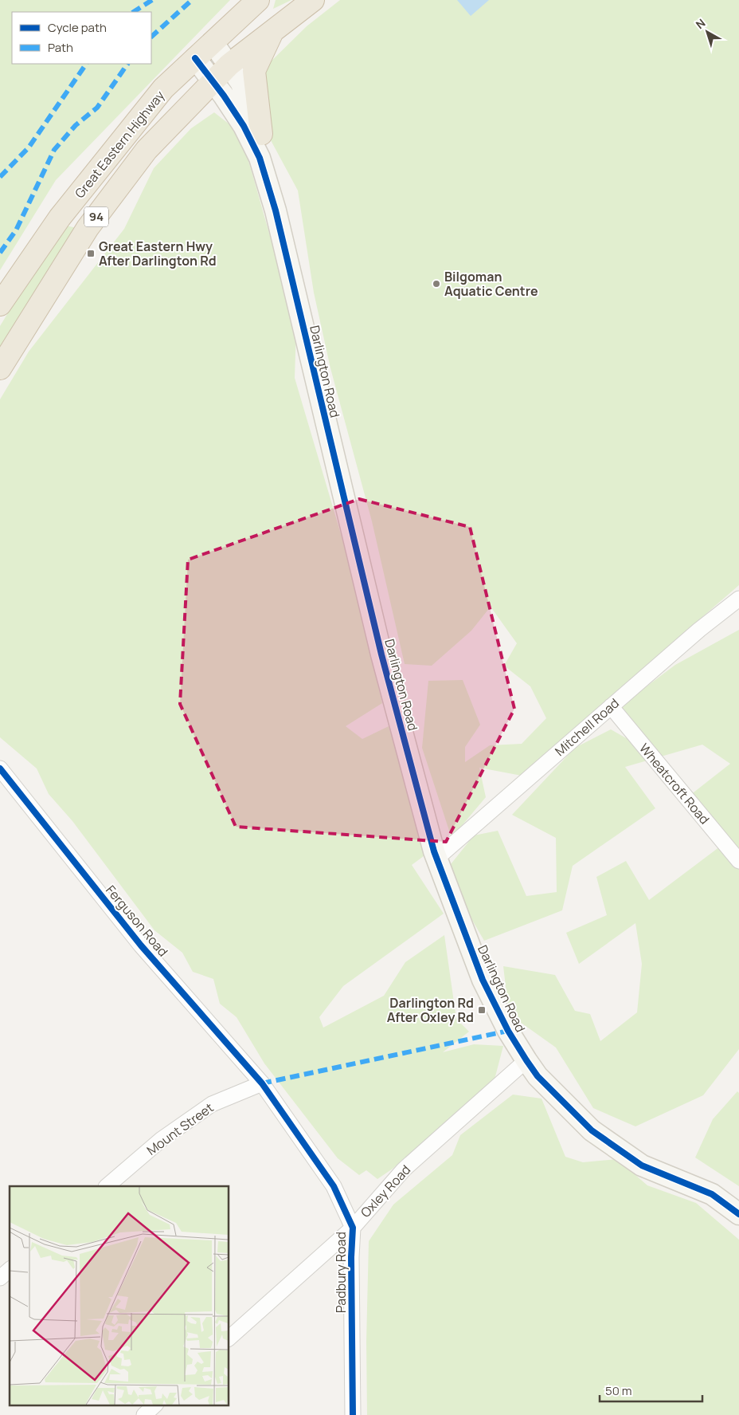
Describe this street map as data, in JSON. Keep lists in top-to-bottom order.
{
  "streets": {
    "highway": ["Great Eastern Highway", "94"],
    "street": [
      "Darlington Road",
      "Mitchell Road",
      "Wheatcroft Road",
      "Ferguson Road",
      "Mount Street",
      "Oxley Road",
      "Padbury Road"
    ]
  },
  "crossings": [
    ["Great Eastern Highway", "Darlington Road"],
    ["Darlington Road", "Mitchell Road"],
    ["Darlington Road", "Oxley Road"],
    ["Mitchell Road", "Wheatcroft Road"],
    ["Ferguson Road", "Mount Street"],
    ["Ferguson Road", "Padbury Road"],
    ["Mount Street", "Padbury Road"],
    ["Oxley Road", "Padbury Road"]
  ],
  "places": {
    "transit": ["Great Eastern Hwy After Darlington Rd", "Darlington Rd After Oxley Rd"],
    "other": ["Bilgoman Aquatic Centre"]
  },
  "legend": ["Cycle path", "Path"],
  "scale_bar": "50 m",
  "north": "top left"
}
